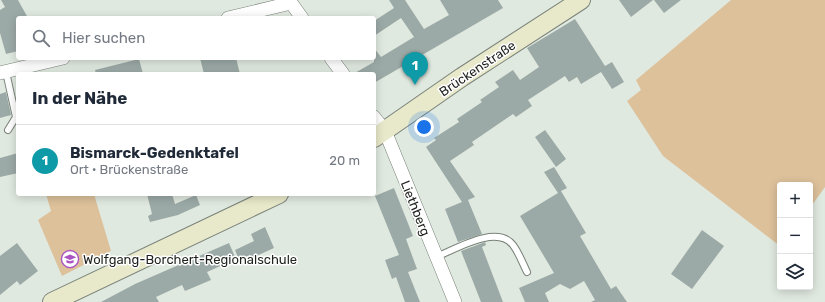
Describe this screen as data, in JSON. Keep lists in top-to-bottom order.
{
  "streets": {
    "street": ["Brückenstraße", "Liethberg"]
  },
  "crossings": [
    ["Brückenstraße", "Liethberg"]
  ],
  "places": {
    "school or university": ["Wolfgang-Borchert-Regionalschule"]
  },
  "page": {
    "search": "Hier suchen",
    "pins": "1",
    "heading": "In der Nähe",
    "list": [
      {
        "mark": "1",
        "name": "Bismarck-Gedenktafel",
        "note": "Ort · Brückenstraße",
        "value": "20 m"
      }
    ],
    "map_buttons": ["+", "−"]
  }
}
